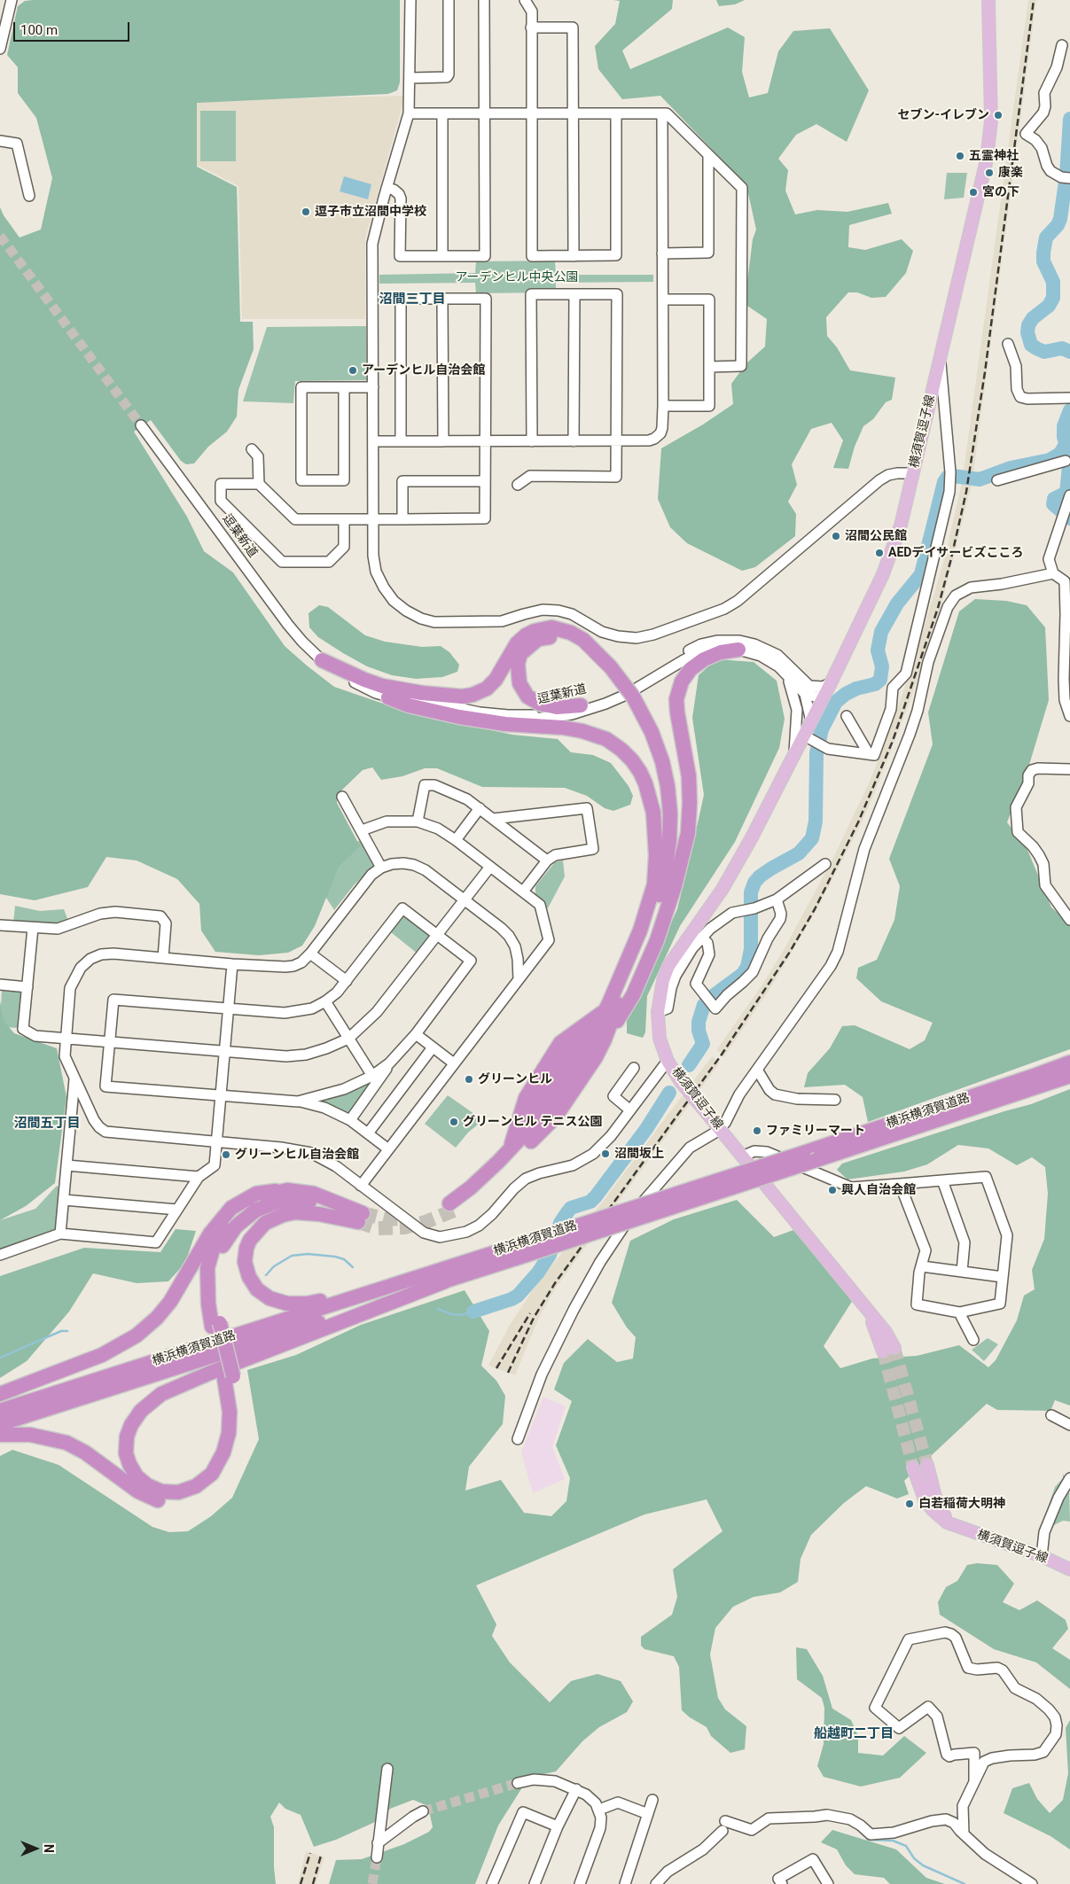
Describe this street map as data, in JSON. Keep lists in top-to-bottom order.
{
  "streets": {
    "highway": ["横浜横須賀道路"],
    "main road": ["横須賀逗子線"],
    "street": ["逗葉新道"]
  },
  "districts": ["沼間三丁目", "沼間五丁目", "船越町二丁目"],
  "parks": ["アーデンヒル中央公園"],
  "places": [
    "セブン-イレブン",
    "五霊神社",
    "康楽",
    "宮の下",
    "逗子市立沼間中学校",
    "アーデンヒル自治会館",
    "沼間公民館",
    "AEDデイサービズこころ",
    "グリーンヒル",
    "グリーンヒル テニス公園",
    "ファミリーマート",
    "沼間坂上",
    "グリーンヒル自治会館",
    "興人自治会館",
    "白若稲荷大明神"
  ],
  "scale_bar": "100 m",
  "north": "right"
}
